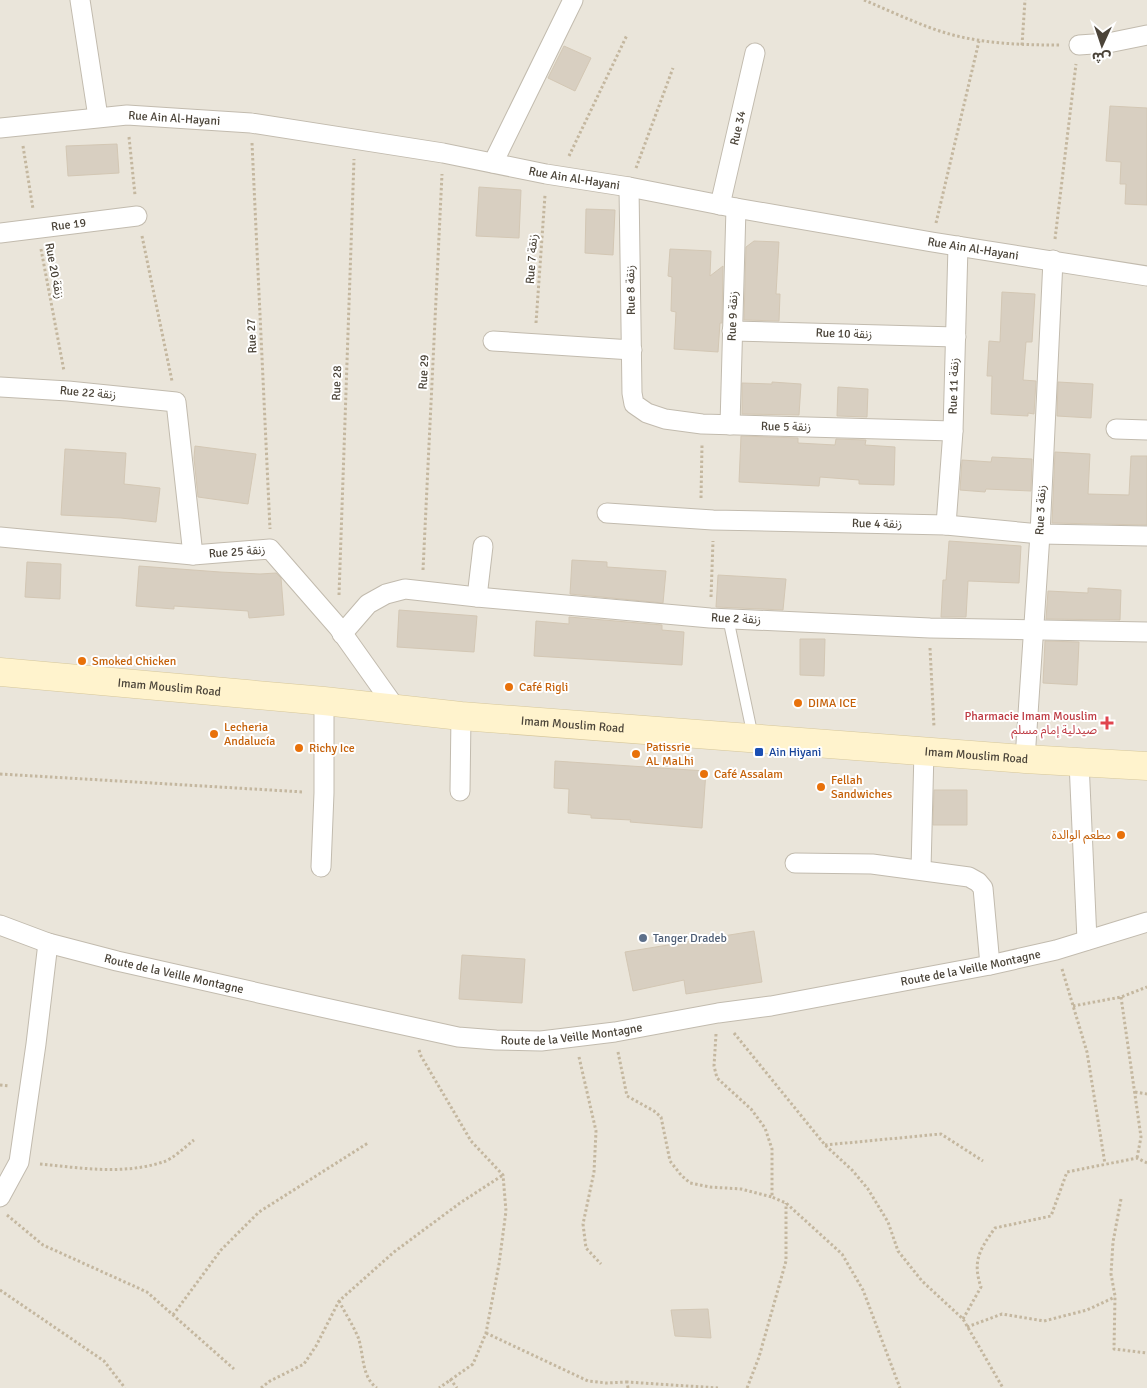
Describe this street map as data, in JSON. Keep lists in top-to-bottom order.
{
  "streets": {
    "main road": ["Imam Mouslim Road"],
    "street": [
      "Rue Ain Al-Hayani",
      "Rue 34",
      "Rue 19",
      "Rue 8 زنقة",
      "Rue 9 زنقة",
      "Rue 10 زنقة",
      "Rue 11 زنقة",
      "Rue 22 زنقة",
      "Rue 5 زنقة",
      "Rue 3 زنقة",
      "Rue 4 زنقة",
      "Rue 25 زنقة",
      "Rue 2 زنقة",
      "Route de la Veille Montagne"
    ],
    "path": [
      "Rue 7 زنقة",
      "Rue 20 زنقة",
      "Rue 27",
      "Rue 29",
      "Rue 28"
    ]
  },
  "crossings": [
    ["Rue Ain Al-Hayani", "Rue 34"],
    ["Rue Ain Al-Hayani", "Rue 7 زنقة"],
    ["Rue Ain Al-Hayani", "Rue 20 زنقة"],
    ["Rue Ain Al-Hayani", "Rue 8 زنقة"],
    ["Rue Ain Al-Hayani", "Rue 9 زنقة"],
    ["Rue Ain Al-Hayani", "Rue 27"],
    ["Rue Ain Al-Hayani", "Rue 29"],
    ["Rue Ain Al-Hayani", "Rue 28"],
    ["Rue Ain Al-Hayani", "Rue 11 زنقة"],
    ["Rue Ain Al-Hayani", "Rue 3 زنقة"],
    ["Rue 34", "Rue 9 زنقة"],
    ["Rue 19", "Rue 20 زنقة"],
    ["Rue 20 زنقة", "Rue 22 زنقة"],
    ["Rue 8 زنقة", "Rue 5 زنقة"],
    ["Rue 9 زنقة", "Rue 10 زنقة"],
    ["Rue 9 زنقة", "Rue 5 زنقة"],
    ["Rue 10 زنقة", "Rue 11 زنقة"],
    ["Rue 27", "Rue 25 زنقة"],
    ["Rue 29", "Rue 2 زنقة"],
    ["Rue 28", "Rue 25 زنقة"],
    ["Rue 28", "Rue 2 زنقة"],
    ["Rue 11 زنقة", "Rue 5 زنقة"],
    ["Rue 11 زنقة", "Rue 4 زنقة"],
    ["Rue 3 زنقة", "Rue 4 زنقة"],
    ["Rue 3 زنقة", "Rue 2 زنقة"],
    ["Rue 3 زنقة", "Imam Mouslim Road"],
    ["Rue 25 زنقة", "Rue 2 زنقة"],
    ["Rue 25 زنقة", "Imam Mouslim Road"]
  ],
  "places": {
    "other": [
      "Smoked Chicken",
      "Café Rigli",
      "DIMA ICE",
      "Lecheria Andalucía",
      "Richy Ice",
      "Patissrie AL MaLhi",
      "Café Assalam",
      "Fellah Sandwiches",
      "مطعم الوالدة",
      "Tanger Dradeb"
    ],
    "health": ["Pharmacie Imam Mouslim صيدلية إمام مسلم"],
    "transit": ["Ain Hiyani"]
  },
  "north": "bottom"
}
